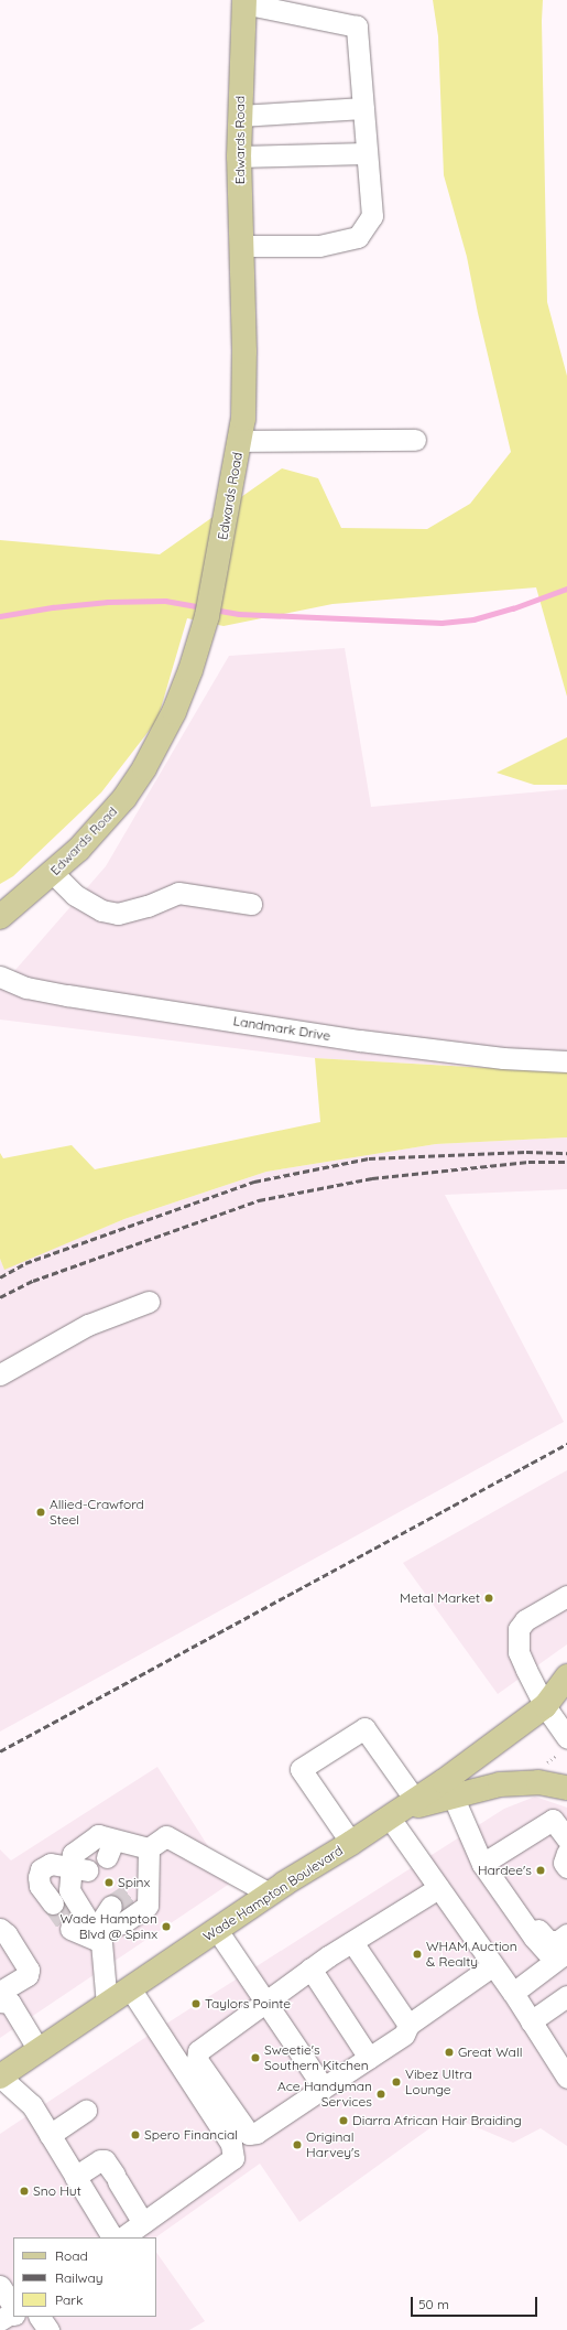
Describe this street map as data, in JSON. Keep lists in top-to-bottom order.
{
  "streets": {
    "main road": ["Edwards Road", "Wade Hampton Boulevard"],
    "street": ["Landmark Drive"]
  },
  "places": [
    "Allied-Crawford Steel",
    "Metal Market",
    "Hardee's",
    "Spinx",
    "Wade Hampton Blvd @ Spinx",
    "WHAM Auction & Realty",
    "Taylors Pointe",
    "Great Wall",
    "Sweetie's Southern Kitchen",
    "Vibez Ultra Lounge",
    "Ace Handyman Services",
    "Diarra African Hair Braiding",
    "Spero Financial",
    "Original Harvey's",
    "Sno Hut"
  ],
  "legend": ["Road", "Railway", "Park"],
  "scale_bar": "50 m"
}
